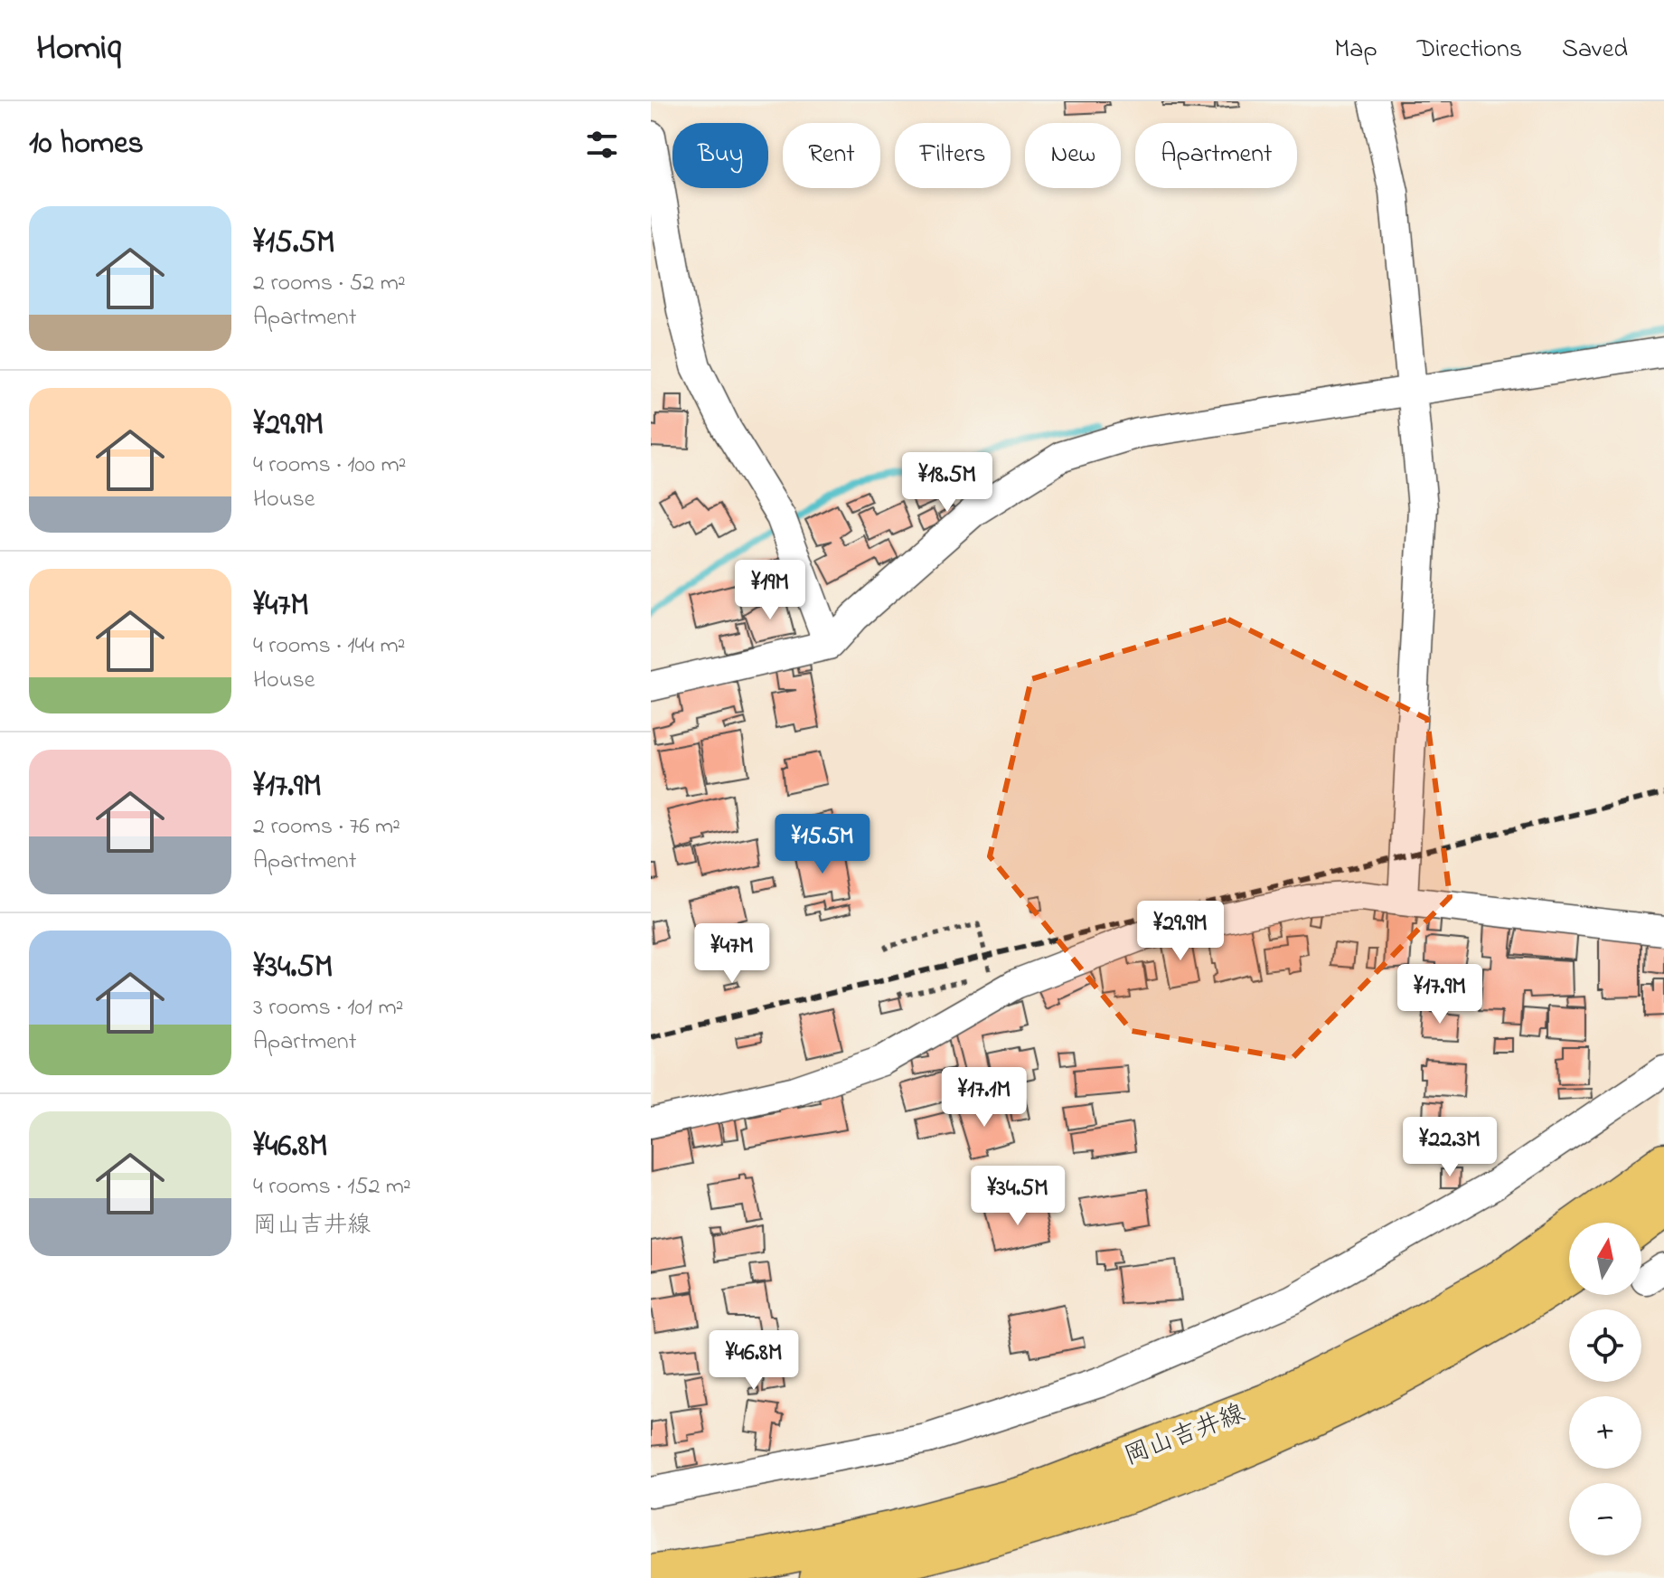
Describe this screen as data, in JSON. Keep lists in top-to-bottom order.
{
  "streets": {
    "main road": ["岡山吉井線"]
  },
  "north": "top",
  "page": {
    "header": "Homiq",
    "nav": ["Map", "Directions", "Saved"],
    "heading": "10 homes",
    "chip": [
      "Buy",
      "Rent",
      "Filters",
      "New",
      "Apartment"
    ],
    "list": [
      {
        "name": "¥15.5M",
        "note": "2 rooms · 52 m² · Apartment"
      },
      {
        "name": "¥29.9M",
        "note": "4 rooms · 100 m² · House"
      },
      {
        "name": "¥47M",
        "note": "4 rooms · 144 m² · House"
      },
      {
        "name": "¥17.9M",
        "note": "2 rooms · 76 m² · Apartment"
      },
      {
        "name": "¥34.5M",
        "note": "3 rooms · 101 m² · Apartment"
      },
      {
        "name": "¥46.8M",
        "note": "4 rooms · 152 m² · 岡山吉井線"
      }
    ],
    "price": [
      "¥18.5M",
      "¥19M",
      "¥15.5M",
      "¥29.9M",
      "¥47M",
      "¥17.9M",
      "¥17.1M",
      "¥22.3M",
      "¥34.5M",
      "¥46.8M"
    ],
    "map_buttons": ["+", "−"]
  }
}
